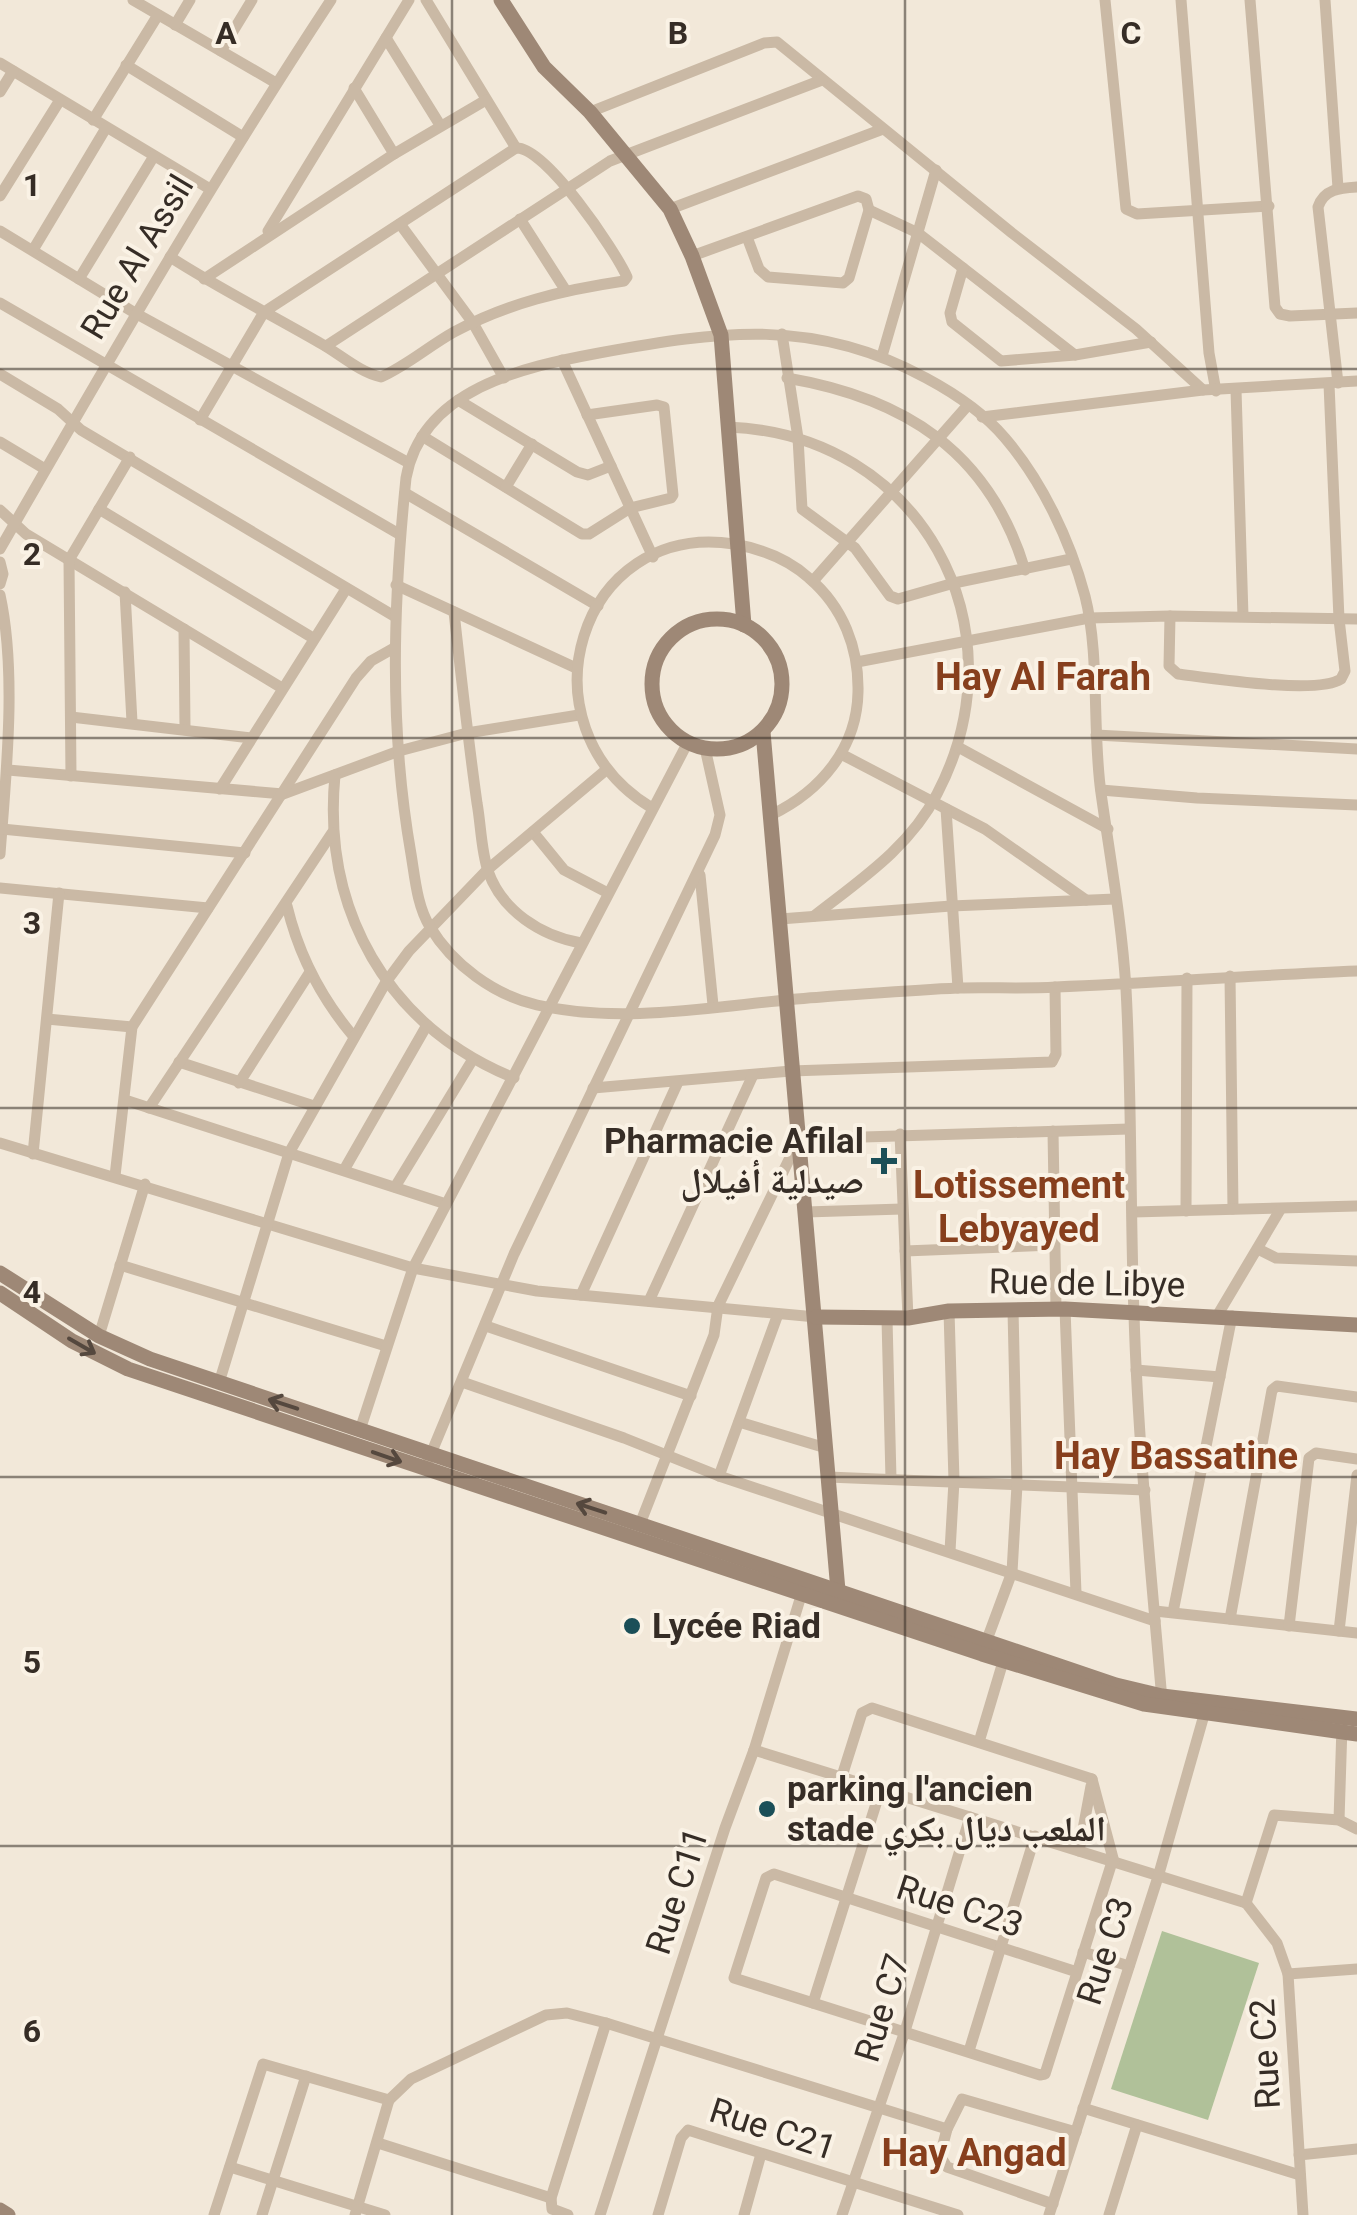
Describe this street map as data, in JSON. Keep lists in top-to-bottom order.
{
  "streets": {
    "street": [
      "Rue Al Assil",
      "Rue de Libye",
      "Rue C11",
      "Rue C23",
      "Rue C3",
      "Rue C7",
      "Rue C2",
      "Rue C21"
    ]
  },
  "crossings": [
    ["Rue C23", "Rue C7"],
    ["Rue C7", "Rue C21"]
  ],
  "districts": [
    "Hay Al Farah",
    "Lotissement Lebyayed",
    "Hay Bassatine",
    "Hay Angad"
  ],
  "places": {
    "health": ["Pharmacie Afilal صيدلية أفيلال"],
    "other": ["Lycée Riad", "parking l'ancien stade الملعب ديال بكري"]
  },
  "grid": {
    "columns": ["A", "B", "C"],
    "rows": [
      "1",
      "2",
      "3",
      "4",
      "5",
      "6"
    ]
  }
}
